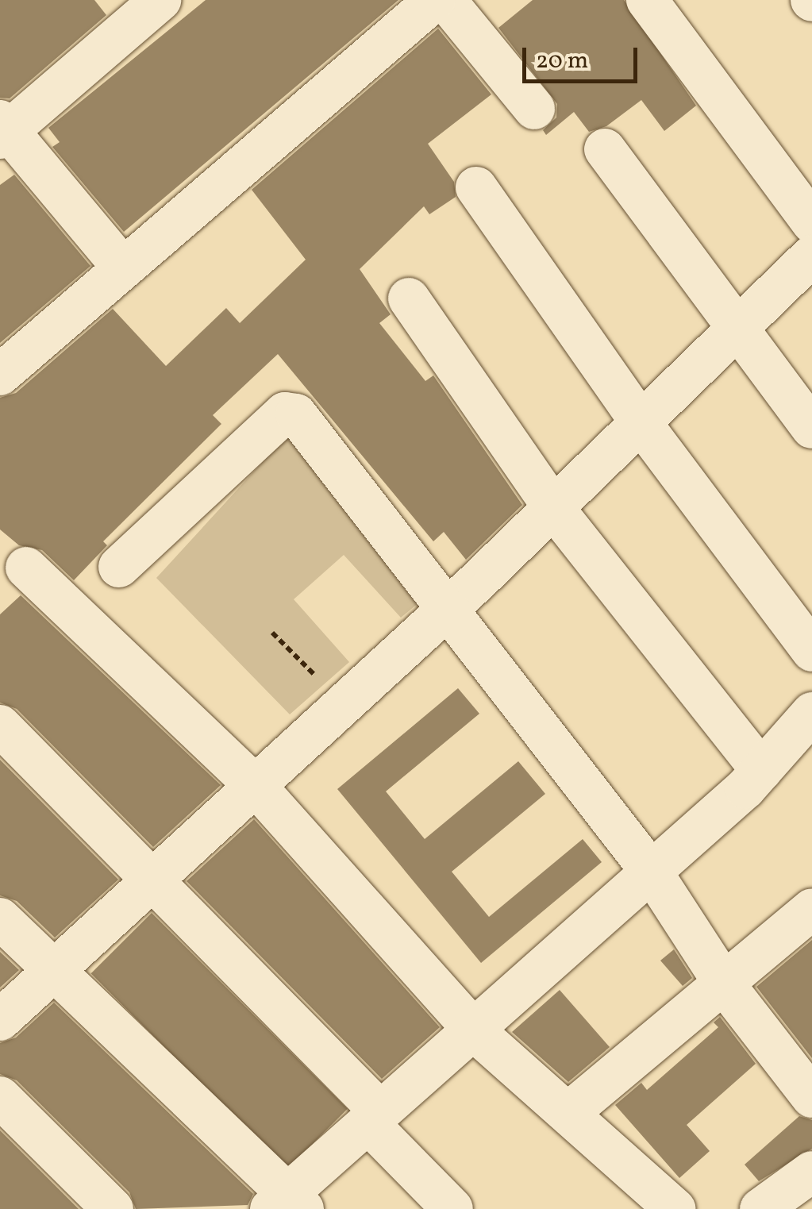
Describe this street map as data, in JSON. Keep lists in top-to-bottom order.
{
  "scale_bar": "20 m"
}
